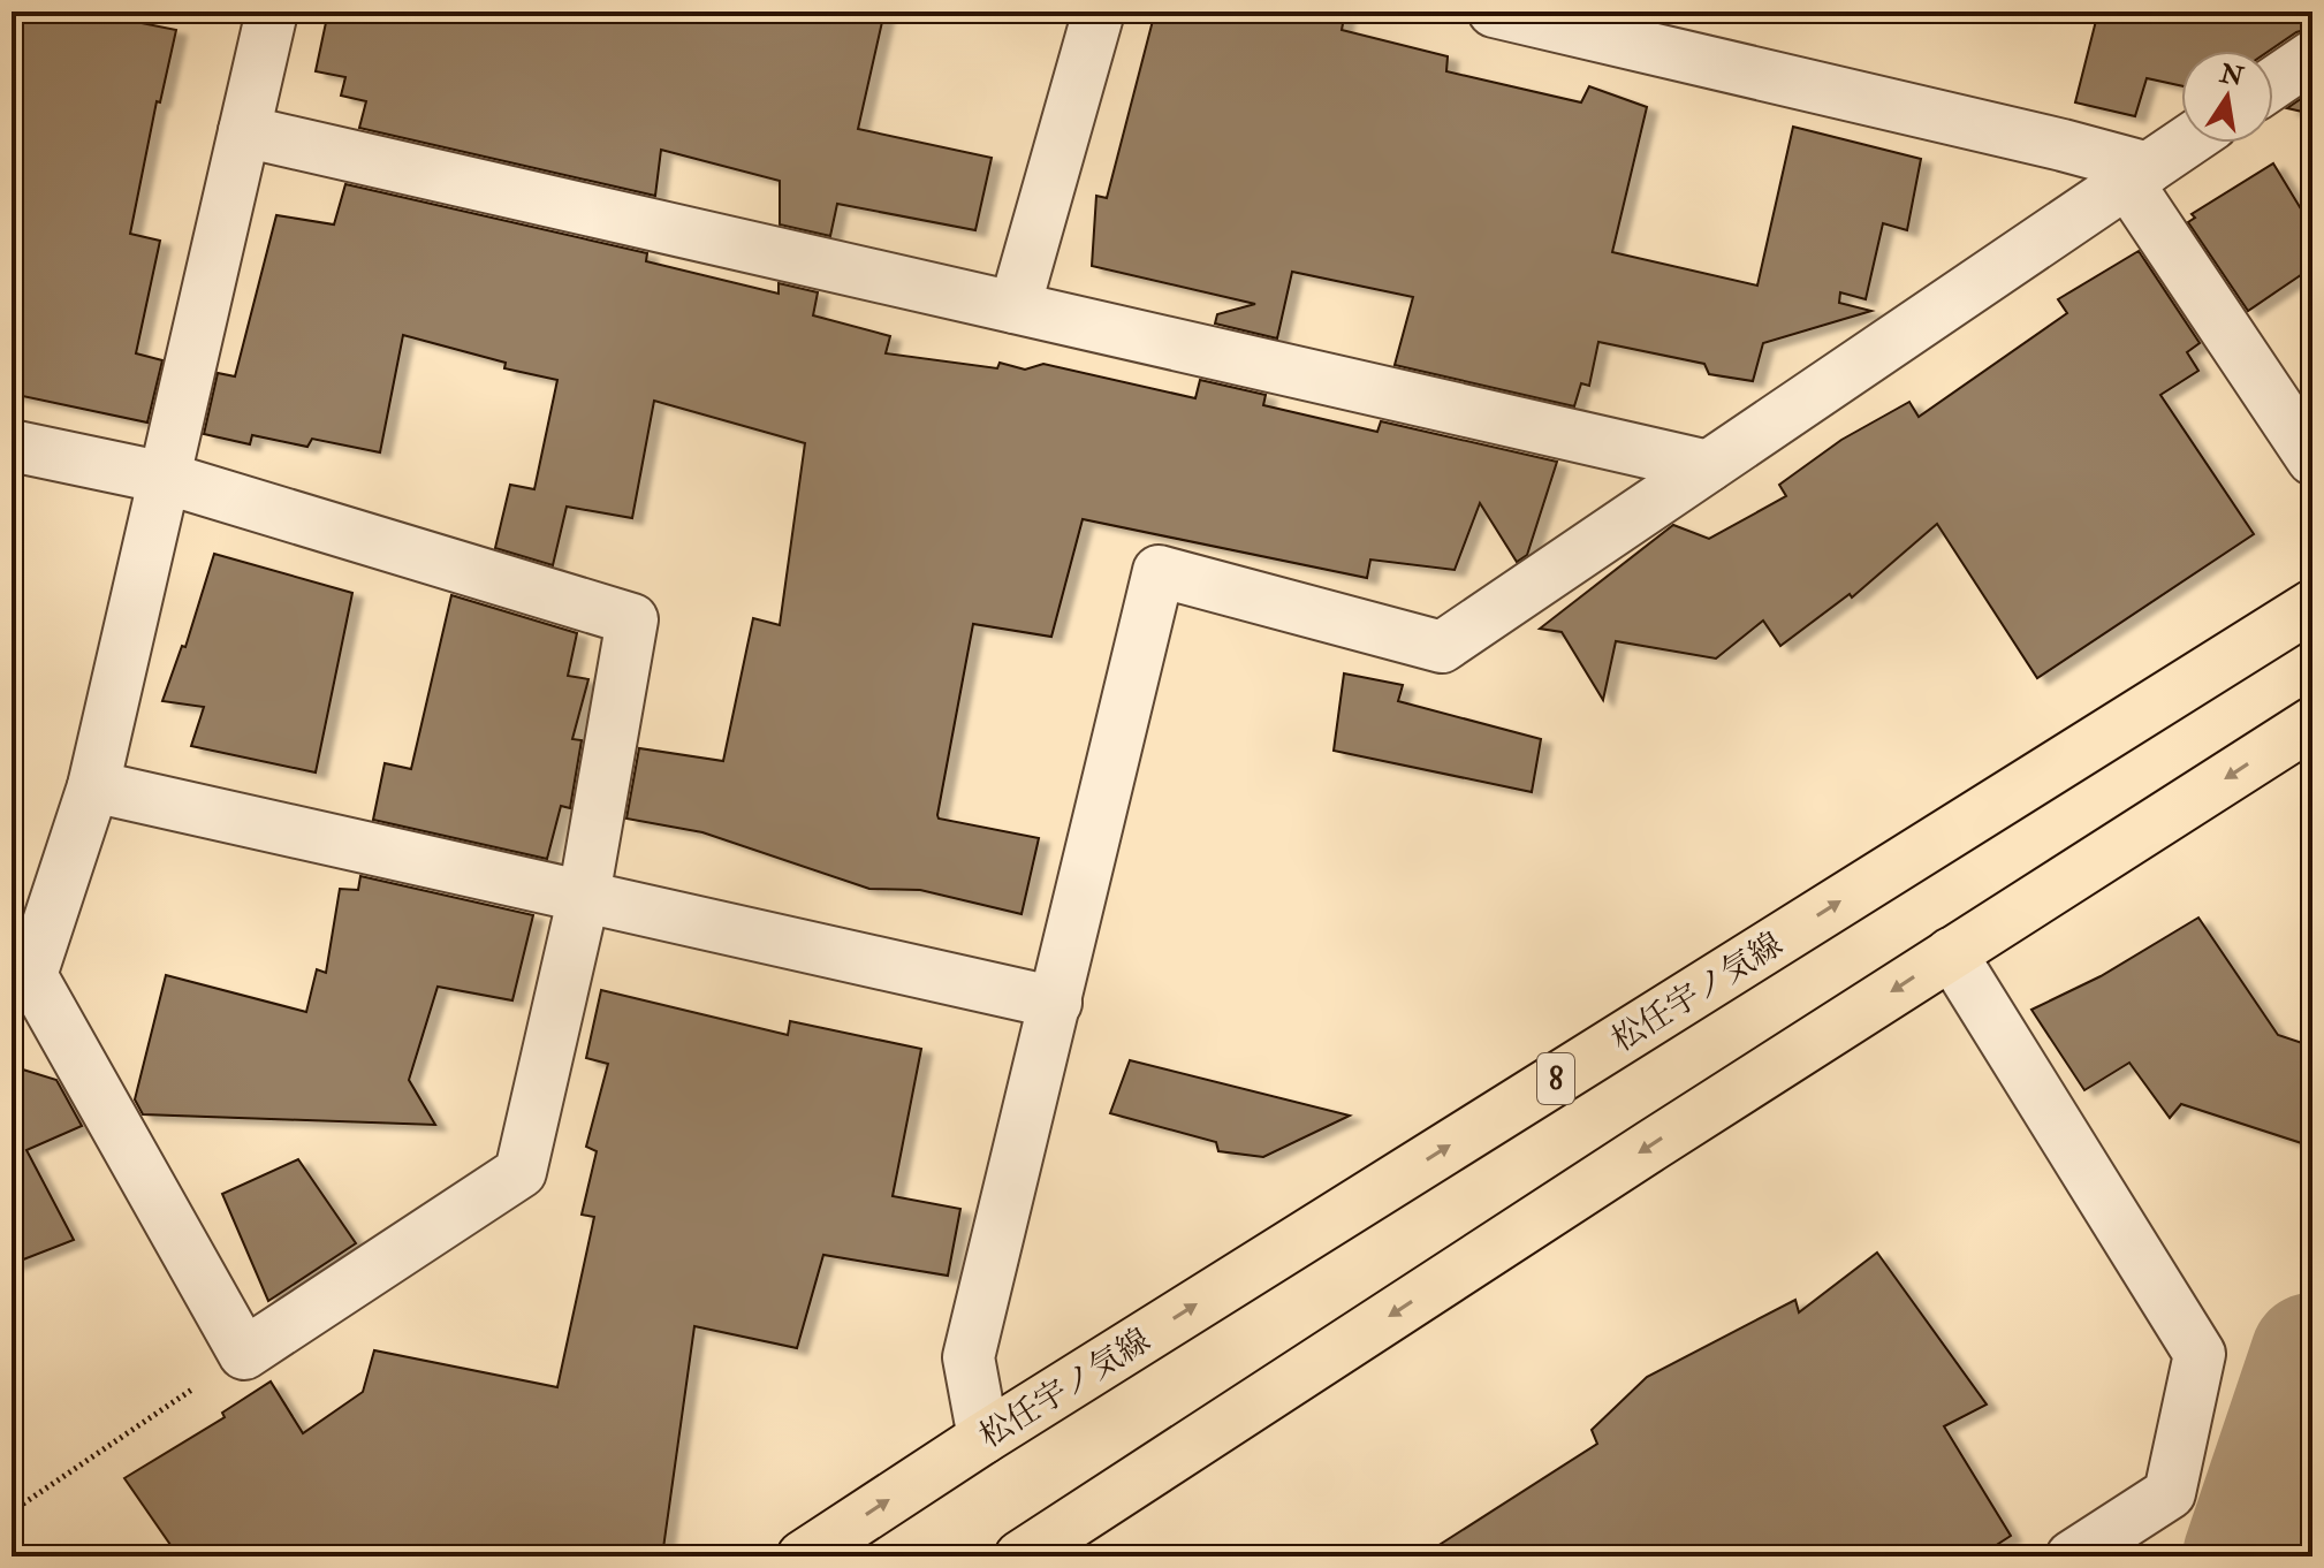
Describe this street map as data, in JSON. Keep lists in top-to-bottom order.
{
  "streets": {
    "main road": ["松任宇ノ気線", "8"]
  },
  "north": "top"
}
